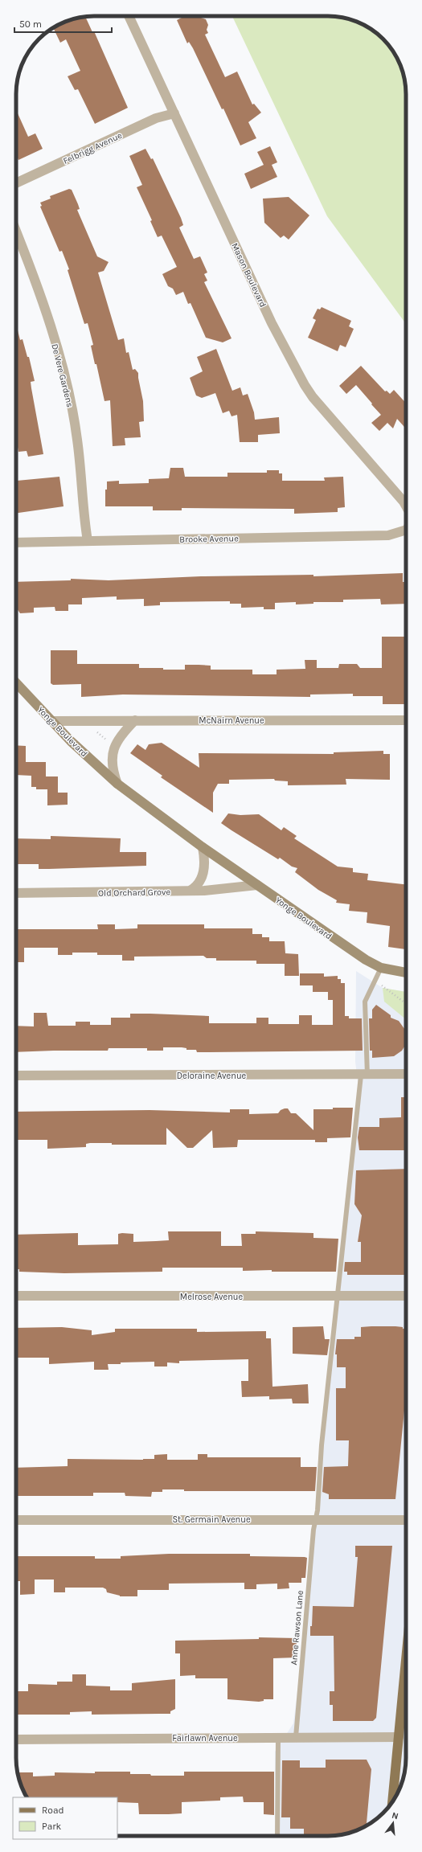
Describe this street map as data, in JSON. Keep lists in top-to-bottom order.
{
  "streets": {
    "street": [
      "Felbrigg Avenue",
      "Mason Boulevard",
      "De Vere Gardens",
      "Brooke Avenue",
      "McNairn Avenue",
      "Yonge Boulevard",
      "Old Orchard Grove",
      "Deloraine Avenue",
      "Melrose Avenue",
      "St. Germain Avenue",
      "Fairlawn Avenue"
    ],
    "lane": ["Anne Rawson Lane"]
  },
  "crossings": [
    ["Felbrigg Avenue", "Mason Boulevard"],
    ["De Vere Gardens", "Brooke Avenue"],
    ["McNairn Avenue", "Yonge Boulevard"],
    ["Yonge Boulevard", "Old Orchard Grove"],
    ["Yonge Boulevard", "Anne Rawson Lane"],
    ["Deloraine Avenue", "Anne Rawson Lane"],
    ["Melrose Avenue", "Anne Rawson Lane"],
    ["St. Germain Avenue", "Anne Rawson Lane"],
    ["Anne Rawson Lane", "Fairlawn Avenue"]
  ],
  "legend": ["Road", "Park"],
  "scale_bar": "50 m",
  "north": "top"
}
